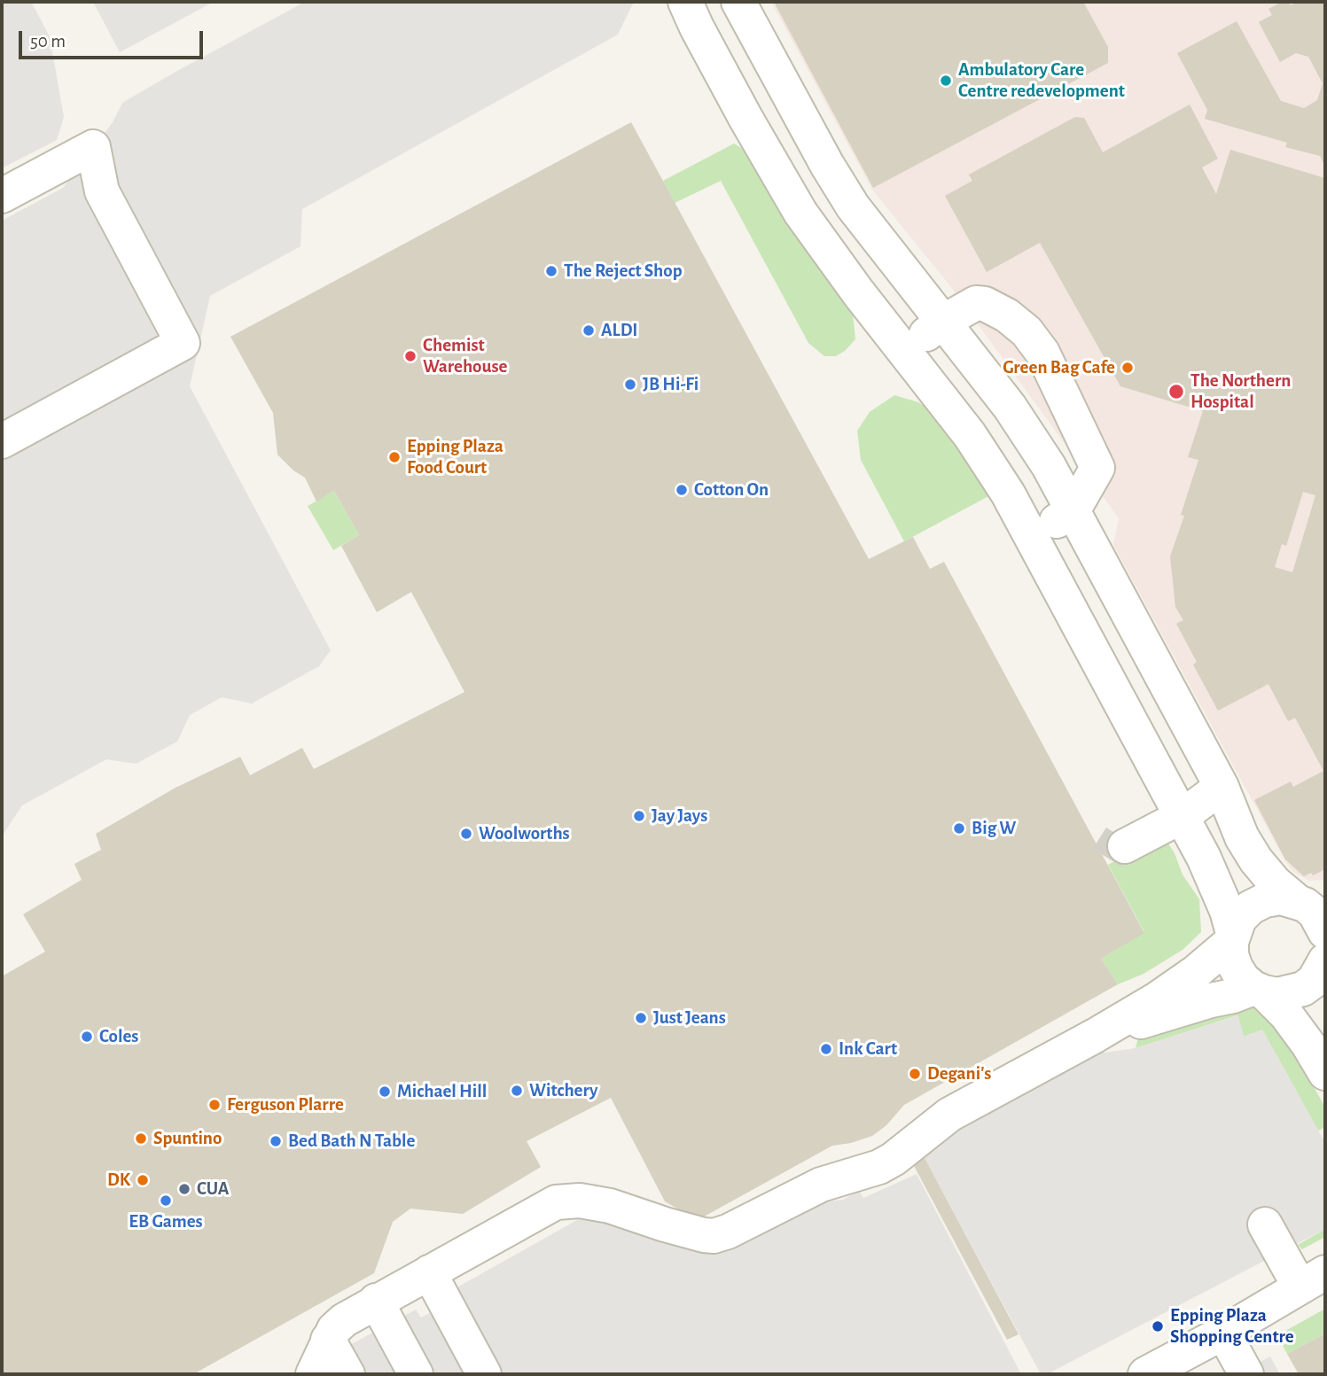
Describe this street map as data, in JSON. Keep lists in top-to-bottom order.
{
  "places": [
    "Ambulatory Care Centre redevelopment",
    "The Reject Shop",
    "ALDI",
    "Chemist Warehouse",
    "Green Bag Cafe",
    "JB Hi-Fi",
    "The Northern Hospital",
    "Epping Plaza Food Court",
    "Cotton On",
    "Jay Jays",
    "Big W",
    "Woolworths",
    "Just Jeans",
    "Coles",
    "Ink Cart",
    "Degani's",
    "Witchery",
    "Michael Hill",
    "Ferguson Plarre",
    "Spuntino",
    "Bed Bath N Table",
    "DK",
    "CUA",
    "EB Games",
    "Epping Plaza Shopping Centre"
  ],
  "scale_bar": "50 m"
}
